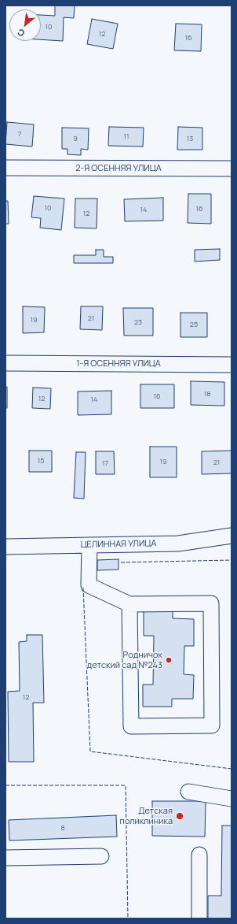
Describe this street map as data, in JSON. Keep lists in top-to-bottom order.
{
  "streets": {
    "street": ["2-Я ОСЕННЯЯ УЛИЦА", "1-Я ОСЕННЯЯ УЛИЦА", "ЦЕЛИННАЯ УЛИЦА"]
  },
  "places": ["Родничок детский сад №243", "Детская поликлиника"],
  "house_numbers": [
    "10",
    "12",
    "16",
    "7",
    "11",
    "9",
    "13",
    "10",
    "16",
    "14",
    "12",
    "21",
    "19",
    "23",
    "25",
    "18",
    "16",
    "12",
    "14",
    "15",
    "19",
    "21",
    "17",
    "12",
    "8"
  ],
  "north": "bottom left"
}
